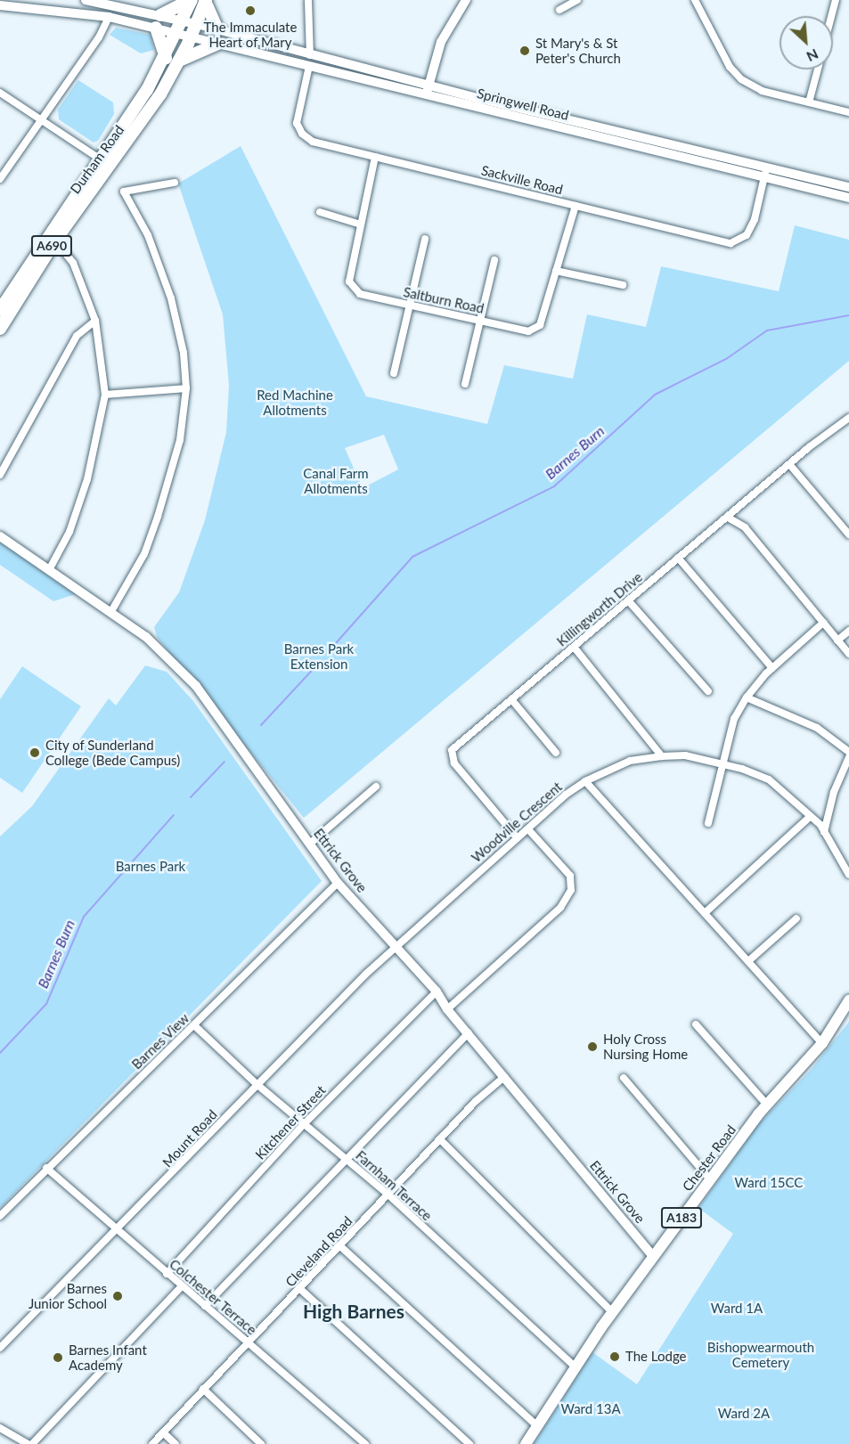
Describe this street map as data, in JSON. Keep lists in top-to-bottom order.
{
  "streets": {
    "highway": ["Durham Road", "A690"],
    "main road": [
      "Springwell Road",
      "Ettrick Grove",
      "Chester Road",
      "A183"
    ],
    "street": [
      "Sackville Road",
      "Saltburn Road",
      "Killingworth Drive",
      "Woodville Crescent",
      "Barnes View",
      "Kitchener Street",
      "Mount Road",
      "Farnham Terrace",
      "Cleveland Road",
      "Colchester Terrace"
    ]
  },
  "crossings": [
    ["Springwell Road", "Durham Road"],
    ["Springwell Road", "Sackville Road"],
    ["Sackville Road", "Saltburn Road"],
    ["Killingworth Drive", "Woodville Crescent"],
    ["Woodville Crescent", "Ettrick Grove"],
    ["Woodville Crescent", "Mount Road"],
    ["Ettrick Grove", "Barnes View"],
    ["Ettrick Grove", "Kitchener Street"],
    ["Ettrick Grove", "Mount Road"],
    ["Ettrick Grove", "Chester Road"],
    ["Ettrick Grove", "Cleveland Road"],
    ["Barnes View", "Farnham Terrace"],
    ["Barnes View", "Colchester Terrace"],
    ["Kitchener Street", "Farnham Terrace"],
    ["Kitchener Street", "Colchester Terrace"],
    ["Mount Road", "Farnham Terrace"],
    ["Mount Road", "Colchester Terrace"],
    ["Chester Road", "Farnham Terrace"],
    ["Farnham Terrace", "Cleveland Road"],
    ["Cleveland Road", "Colchester Terrace"]
  ],
  "districts": ["High Barnes"],
  "water": ["Barnes Burn"],
  "parks": [
    "Red Machine Allotments",
    "Canal Farm Allotments",
    "Barnes Park Extension",
    "Barnes Park",
    "Ward 15CC",
    "Ward 1A",
    "Bishopwearmouth Cemetery",
    "Ward 13A",
    "Ward 2A"
  ],
  "places": [
    "The Immaculate Heart of Mary",
    "St Mary's & St Peter's Church",
    "City of Sunderland College (Bede Campus)",
    "Holy Cross Nursing Home",
    "Barnes Junior School",
    "The Lodge",
    "Barnes Infant Academy"
  ],
  "north": "bottom right"
}
